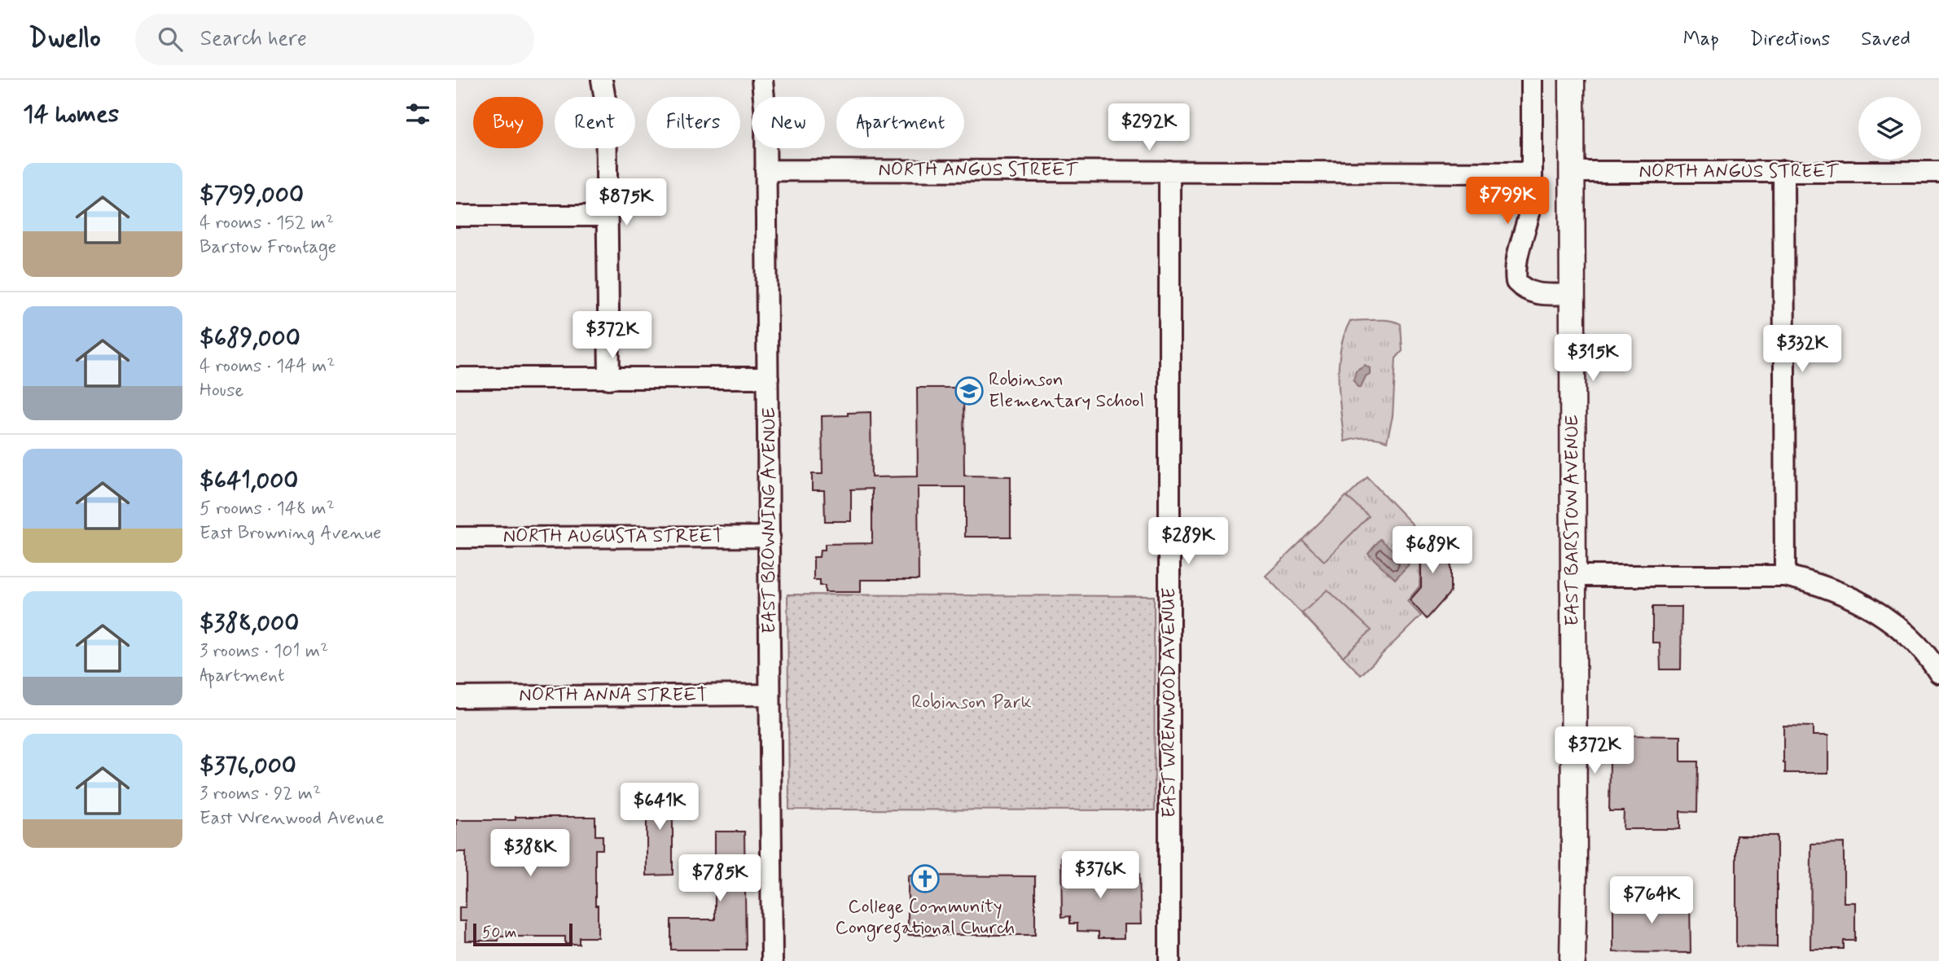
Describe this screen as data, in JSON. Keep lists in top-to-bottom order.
{
  "streets": {
    "main road": ["EAST BARSTOW AVENUE"],
    "street": [
      "NORTH ANGUS STREET",
      "EAST BROWNING AVENUE",
      "NORTH AUGUSTA STREET",
      "NORTH ANNA STREET",
      "EAST WRENWOOD AVENUE"
    ]
  },
  "crossings": [
    ["NORTH ANGUS STREET", "EAST BROWNING AVENUE"],
    ["NORTH ANGUS STREET", "EAST BARSTOW AVENUE"],
    ["NORTH ANGUS STREET", "EAST WRENWOOD AVENUE"],
    ["EAST BROWNING AVENUE", "NORTH AUGUSTA STREET"],
    ["EAST BROWNING AVENUE", "NORTH ANNA STREET"]
  ],
  "parks": ["Robinson Park"],
  "places": {
    "school or university": ["Robinson Elementary School"],
    "church": ["College Community Congregational Church"]
  },
  "scale_bar": "50 m",
  "page": {
    "header": "Dwello",
    "search": "Search here",
    "nav": ["Map", "Directions", "Saved"],
    "heading": "14 homes",
    "chip": [
      "Buy",
      "Rent",
      "Filters",
      "New",
      "Apartment"
    ],
    "price": [
      "$292K",
      "$799K",
      "$875K",
      "$372K",
      "$332K",
      "$315K",
      "$289K",
      "$689K",
      "$372K",
      "$641K",
      "$388K",
      "$376K",
      "$785K",
      "$764K"
    ],
    "list": [
      {
        "name": "$799,000",
        "note": "4 rooms · 152 m² · Barstow Frontage"
      },
      {
        "name": "$689,000",
        "note": "4 rooms · 144 m² · House"
      },
      {
        "name": "$641,000",
        "note": "5 rooms · 148 m² · East Browning Avenue"
      },
      {
        "name": "$388,000",
        "note": "3 rooms · 101 m² · Apartment"
      },
      {
        "name": "$376,000",
        "note": "3 rooms · 92 m² · East Wrenwood Avenue"
      }
    ],
    "scale": "50 m"
  }
}
